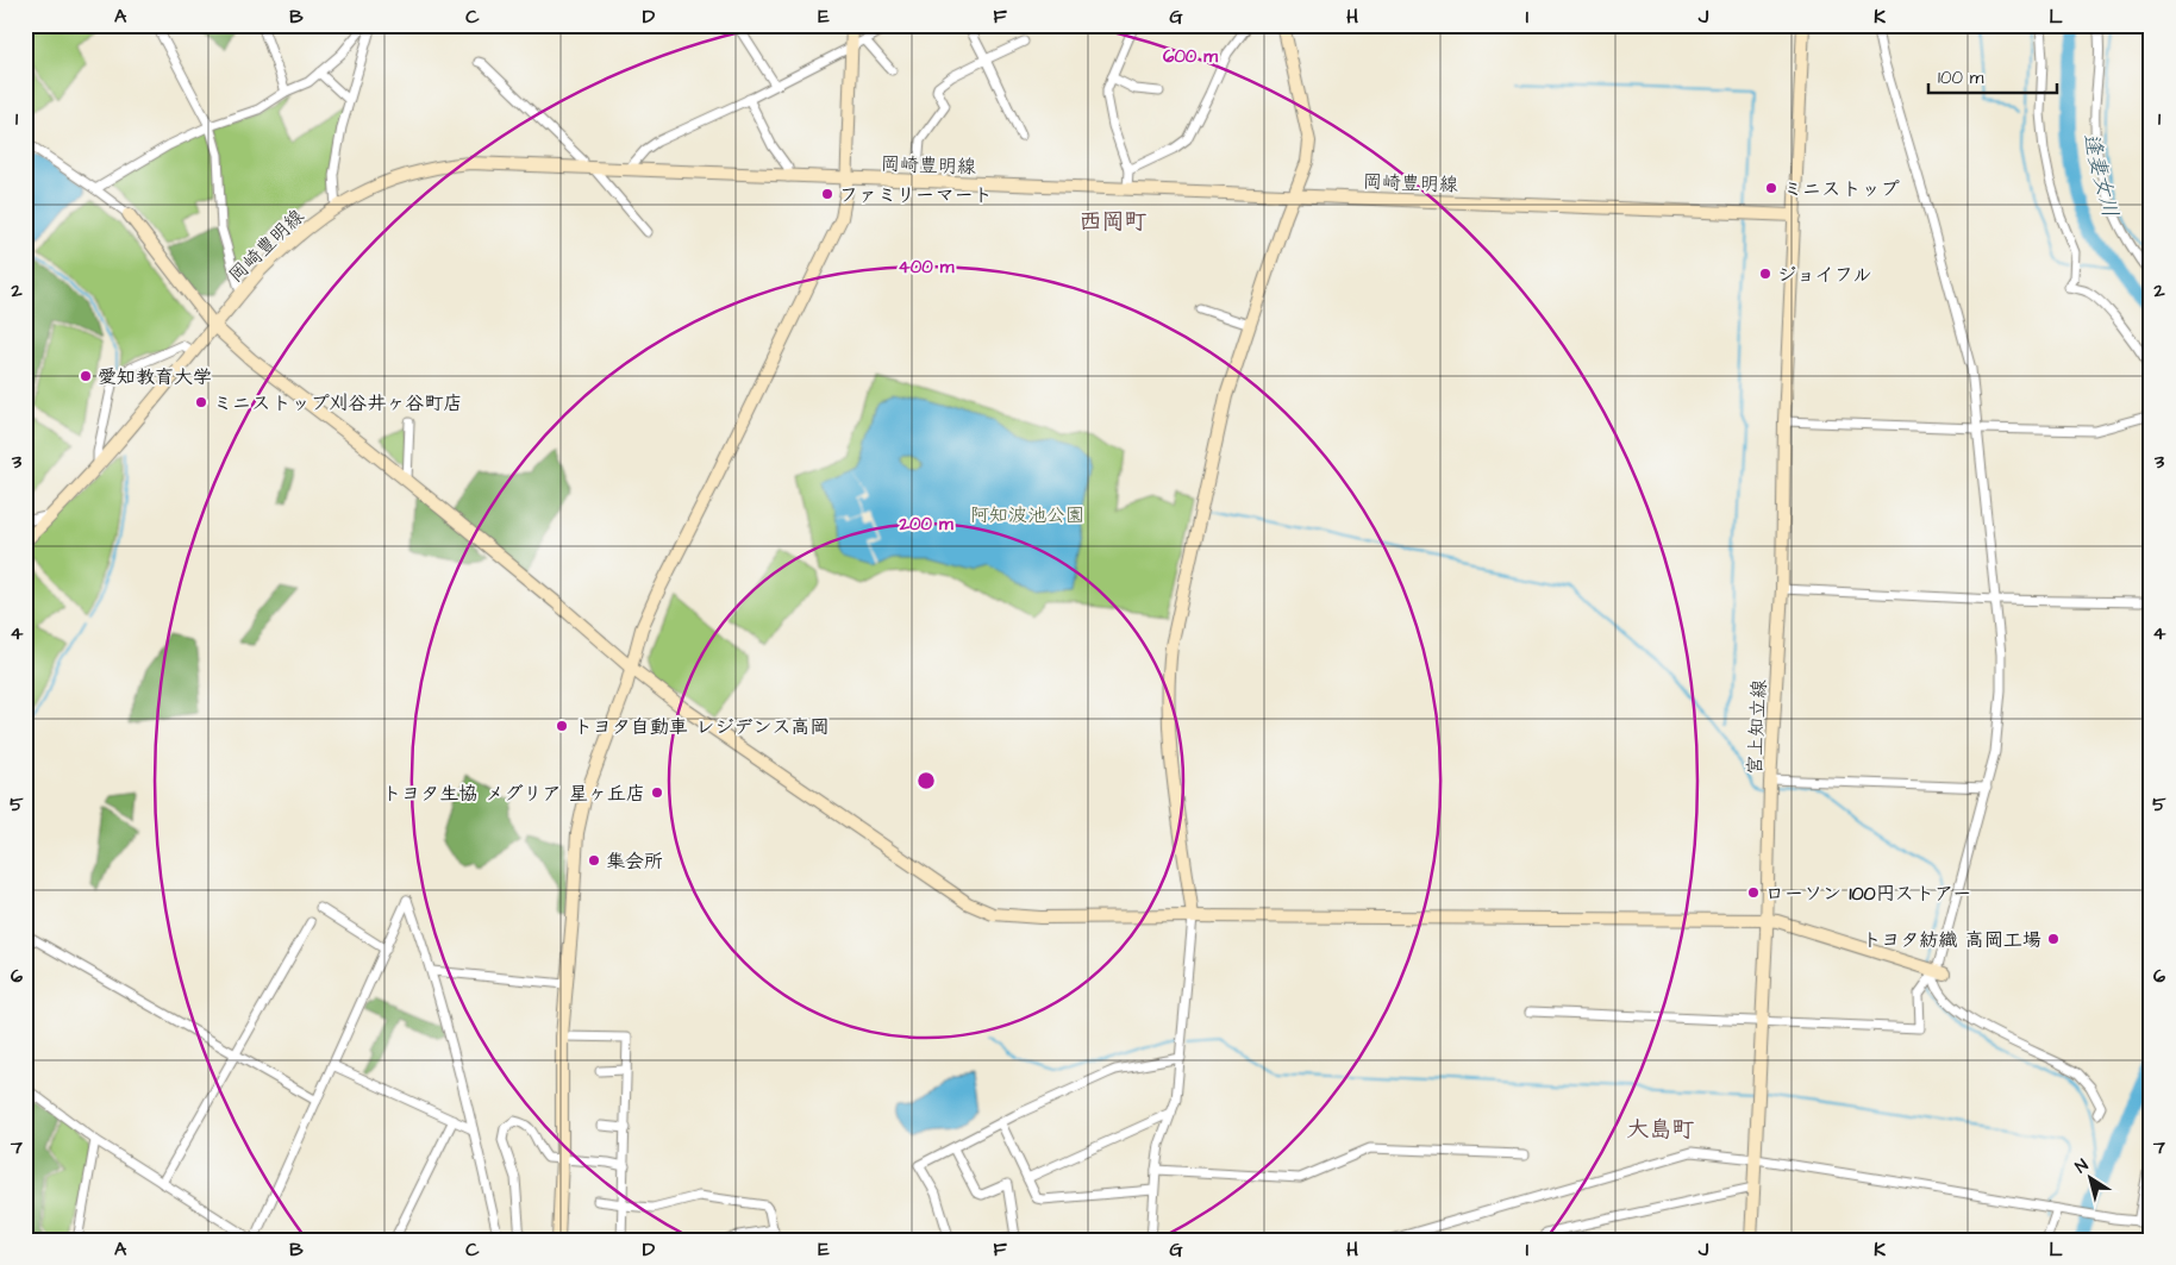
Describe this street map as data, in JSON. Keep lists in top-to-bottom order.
{
  "streets": {
    "street": ["岡崎豊明線", "宮上知立線"]
  },
  "crossings": [
    ["岡崎豊明線", "宮上知立線"]
  ],
  "districts": ["西岡町", "大島町"],
  "water": ["逢妻女川"],
  "parks": ["阿知波池公園"],
  "places": [
    "ミニストップ",
    "ファミリーマート",
    "ジョイフル",
    "愛知教育大学",
    "ミニストップ刈谷井ヶ谷町店",
    "トヨタ自動車 レジデンス高岡",
    "トヨタ生協 メグリア 星ヶ丘店",
    "集会所",
    "ローソン 100円ストアー",
    "トヨタ紡織 高岡工場"
  ],
  "scale_bar": "100 m",
  "north": "top left",
  "grid": {
    "columns": [
      "A",
      "B",
      "C",
      "D",
      "E",
      "F",
      "G",
      "H",
      "I",
      "J",
      "K",
      "L"
    ],
    "rows": [
      "1",
      "2",
      "3",
      "4",
      "5",
      "6",
      "7"
    ]
  },
  "rings": ["600 m", "400 m", "200 m"]
}
